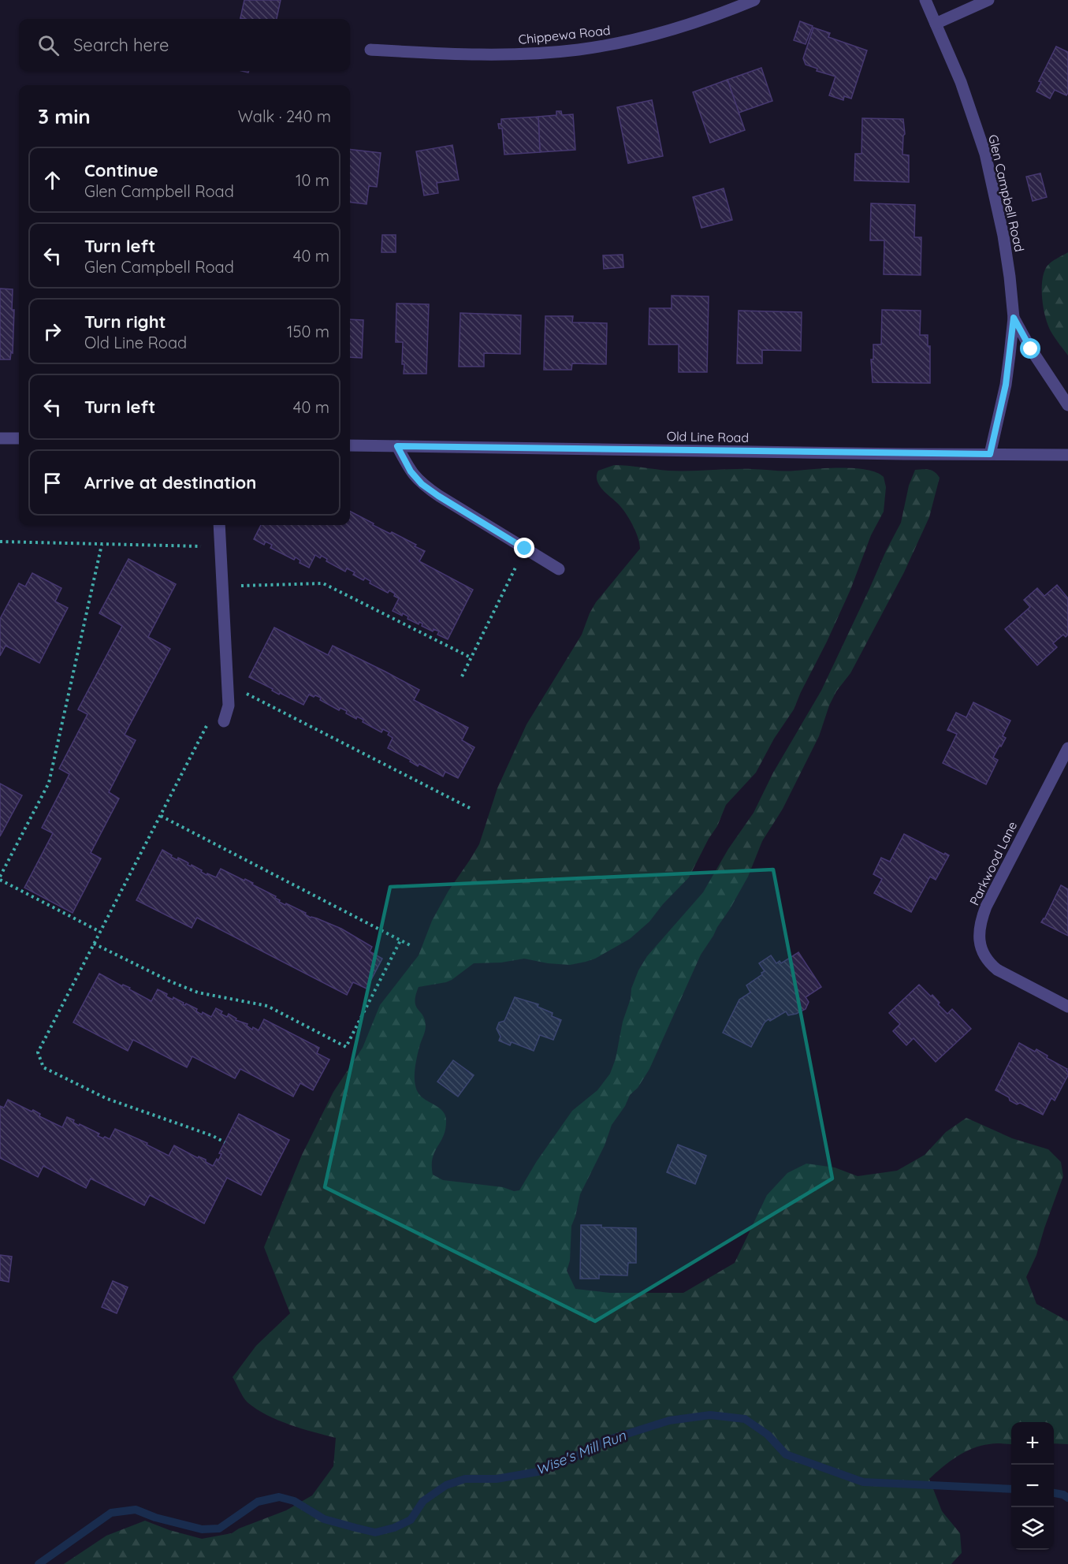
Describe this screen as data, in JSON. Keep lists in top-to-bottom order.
{
  "streets": {
    "street": [
      "Chippewa Road",
      "Glen Campbell Road",
      "Old Line Road",
      "Parkwood Lane"
    ]
  },
  "crossings": [
    ["Glen Campbell Road", "Old Line Road"]
  ],
  "water": ["Wise's Mill Run"],
  "page": {
    "search": "Search here",
    "heading": ["3 min", "Walk · 240 m"],
    "list": [
      ["Continue", "Glen Campbell Road", "10 m"],
      ["Turn left", "Glen Campbell Road", "40 m"],
      ["Turn right", "Old Line Road", "150 m"],
      ["Turn left", "40 m"],
      "Arrive at destination"
    ],
    "map_buttons": ["+", "−"]
  }
}
